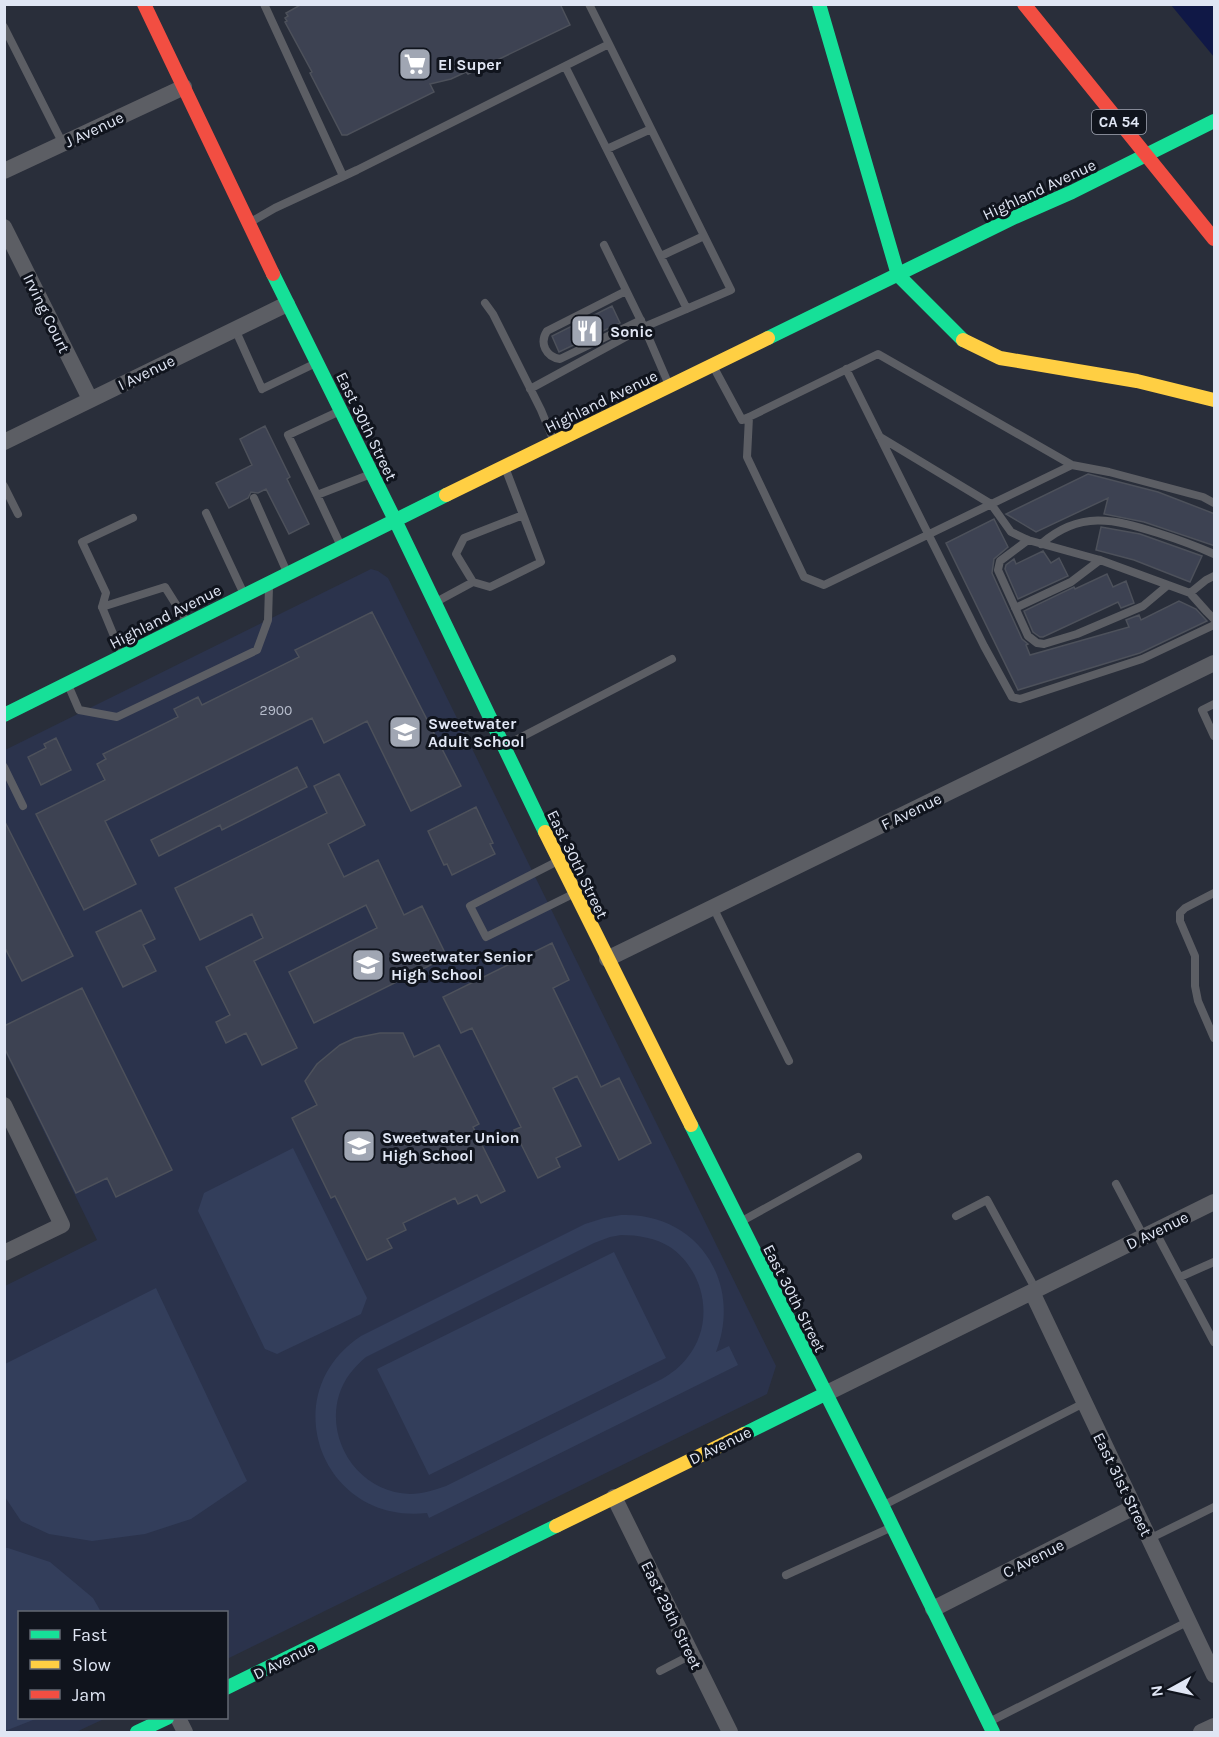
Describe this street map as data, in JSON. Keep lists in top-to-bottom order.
{
  "streets": {
    "main road": [
      "CA 54",
      "Highland Avenue",
      "East 30th Street",
      "D Avenue"
    ],
    "street": [
      "J Avenue",
      "Irving Court",
      "I Avenue",
      "F Avenue",
      "East 31st Street",
      "C Avenue",
      "East 29th Street"
    ]
  },
  "crossings": [
    ["J Avenue", "East 30th Street"],
    ["Highland Avenue", "East 30th Street"],
    ["Irving Court", "I Avenue"],
    ["I Avenue", "East 30th Street"],
    ["East 30th Street", "F Avenue"],
    ["East 30th Street", "D Avenue"],
    ["East 30th Street", "C Avenue"],
    ["D Avenue", "East 31st Street"],
    ["D Avenue", "East 29th Street"],
    ["East 31st Street", "C Avenue"]
  ],
  "places": {
    "supermarket": ["El Super"],
    "restaurant": ["Sonic"],
    "school or university": ["Sweetwater Adult School", "Sweetwater Senior High School", "Sweetwater Union High School"]
  },
  "house_numbers": ["2900"],
  "legend": ["Fast", "Slow", "Jam"],
  "north": "left"
}
